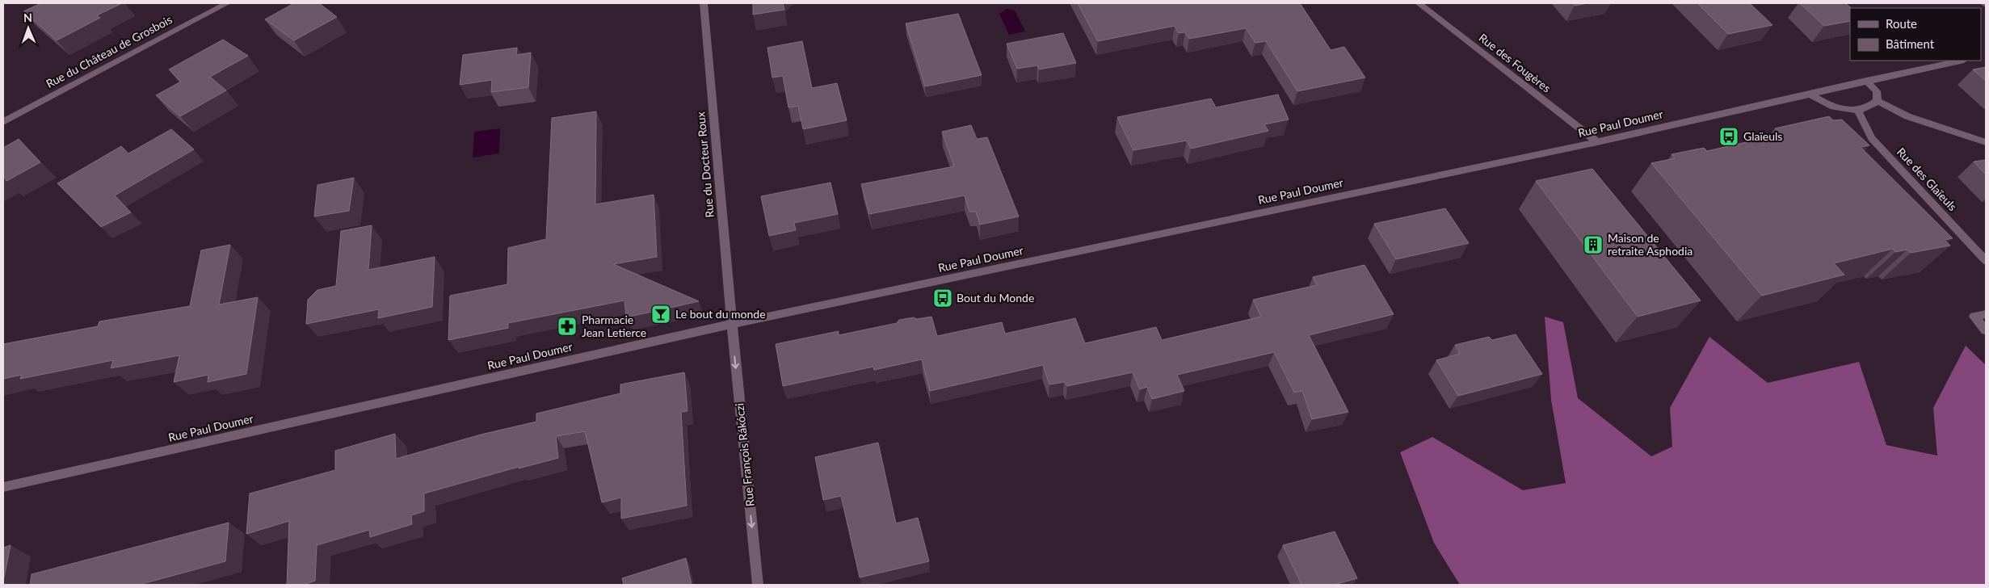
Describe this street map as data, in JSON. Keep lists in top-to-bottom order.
{
  "streets": {
    "street": [
      "Rue du Château de Grosbois",
      "Rue des Fougères",
      "Rue Paul Doumer",
      "Rue du Docteur Roux",
      "Rue des Glaïeuls",
      "Rue François Rákóczi"
    ]
  },
  "crossings": [
    ["Rue des Fougères", "Rue Paul Doumer"],
    ["Rue Paul Doumer", "Rue du Docteur Roux"],
    ["Rue Paul Doumer", "Rue François Rákóczi"],
    ["Rue du Docteur Roux", "Rue François Rákóczi"]
  ],
  "one_way": ["Rue François Rákóczi"],
  "places": {
    "bus stop": ["Glaïeuls", "Bout du Monde"],
    "building": ["Maison de retraite Asphodia"],
    "bar": ["Le bout du monde"],
    "pharmacy": ["Pharmacie Jean Letierce"]
  },
  "legend": ["Route", "Bâtiment"],
  "north": "top"
}
